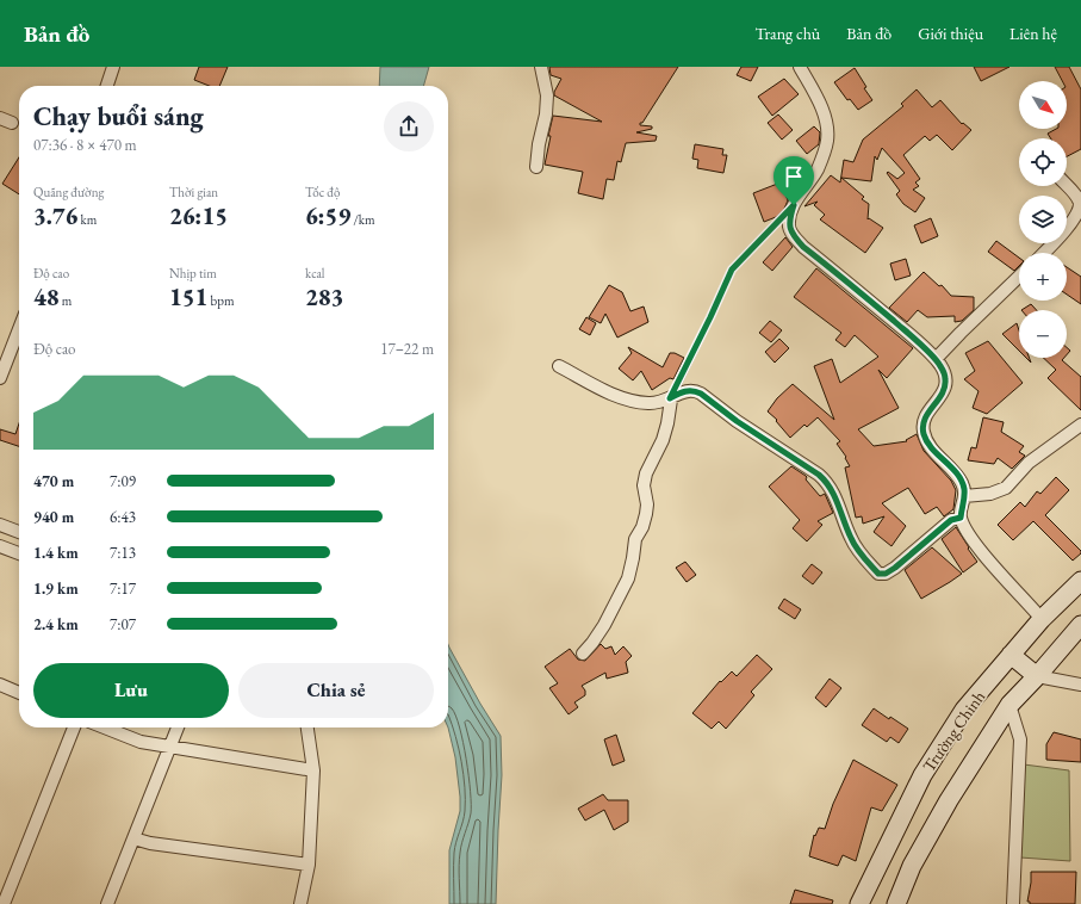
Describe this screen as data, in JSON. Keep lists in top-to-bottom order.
{
  "streets": {
    "street": ["Trường Chinh"]
  },
  "north": "bottom right",
  "page": {
    "header": "Bản đồ",
    "nav": [
      "Trang chủ",
      "Bản đồ",
      "Giới thiệu",
      "Liên hệ"
    ],
    "map_buttons": ["+", "−"],
    "heading": ["Chạy buổi sáng", "07:36 · 8 × 470 m"],
    "stats": [
      ["Quãng đường", "3.76 km"],
      ["Thời gian", "26:15"],
      ["Tốc độ", "6:59 /km"],
      ["Độ cao", "48 m"],
      ["Nhịp tim", "151 bpm"],
      ["kcal", "283"]
    ],
    "chart": ["Độ cao", "17–22 m"],
    "list": [
      {
        "name": "470 m",
        "note": "7:09"
      },
      {
        "name": "940 m",
        "note": "6:43"
      },
      {
        "name": "1.4 km",
        "note": "7:13"
      },
      {
        "name": "1.9 km",
        "note": "7:17"
      },
      {
        "name": "2.4 km",
        "note": "7:07"
      }
    ],
    "buttons": ["Lưu", "Chia sẻ"]
  }
}
